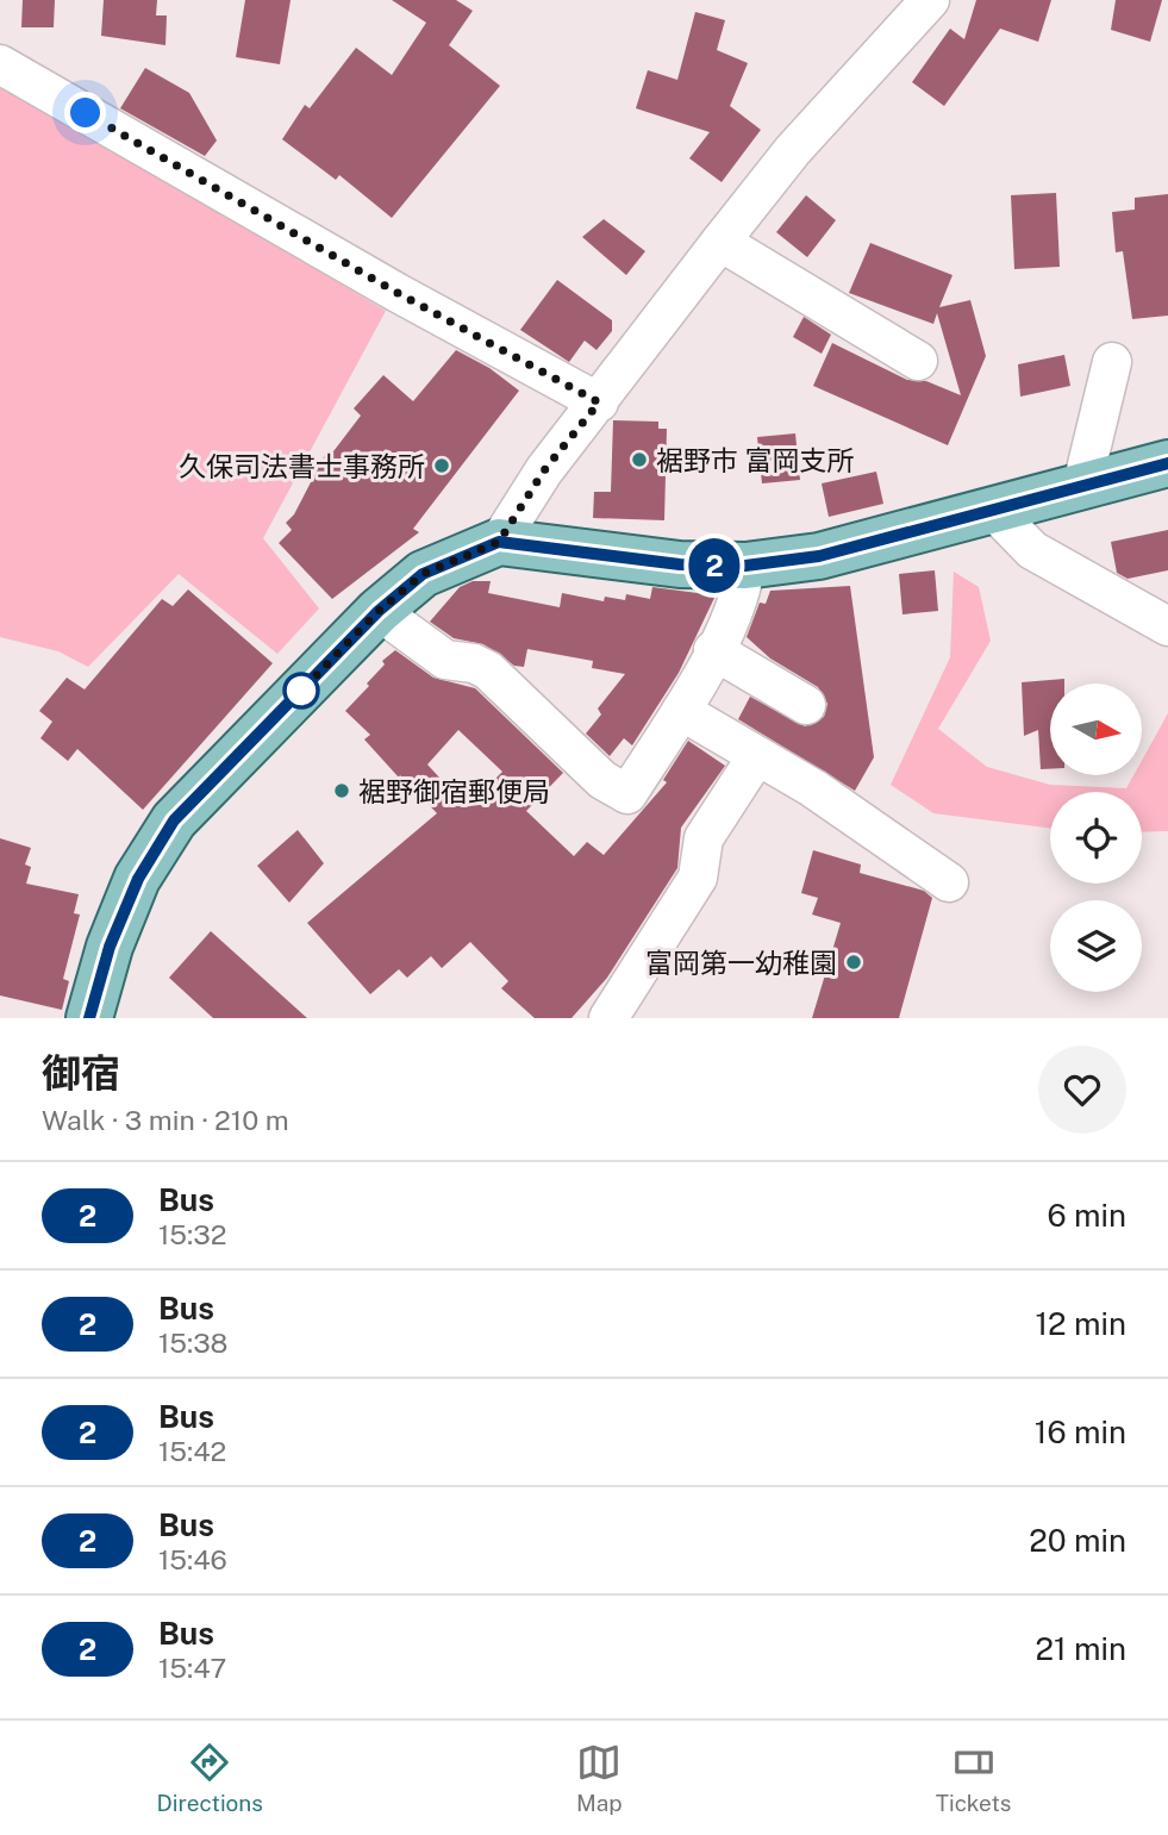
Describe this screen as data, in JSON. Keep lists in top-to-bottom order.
{
  "places": [
    "裾野市 富岡支所",
    "久保司法書士事務所",
    "裾野御宿郵便局",
    "富岡第一幼稚園"
  ],
  "lines": ["bus line 2"],
  "north": "right",
  "page": {
    "on_map": "2",
    "heading": ["御宿", "Walk · 3 min · 210 m"],
    "list": [
      {
        "mark": "2",
        "name": "Bus",
        "note": "15:32",
        "value": "6 min"
      },
      {
        "mark": "2",
        "name": "Bus",
        "note": "15:38",
        "value": "12 min"
      },
      {
        "mark": "2",
        "name": "Bus",
        "note": "15:42",
        "value": "16 min"
      },
      {
        "mark": "2",
        "name": "Bus",
        "note": "15:46",
        "value": "20 min"
      },
      {
        "mark": "2",
        "name": "Bus",
        "note": "15:47",
        "value": "21 min"
      }
    ],
    "tabs": ["Directions", "Map", "Tickets"]
  }
}
